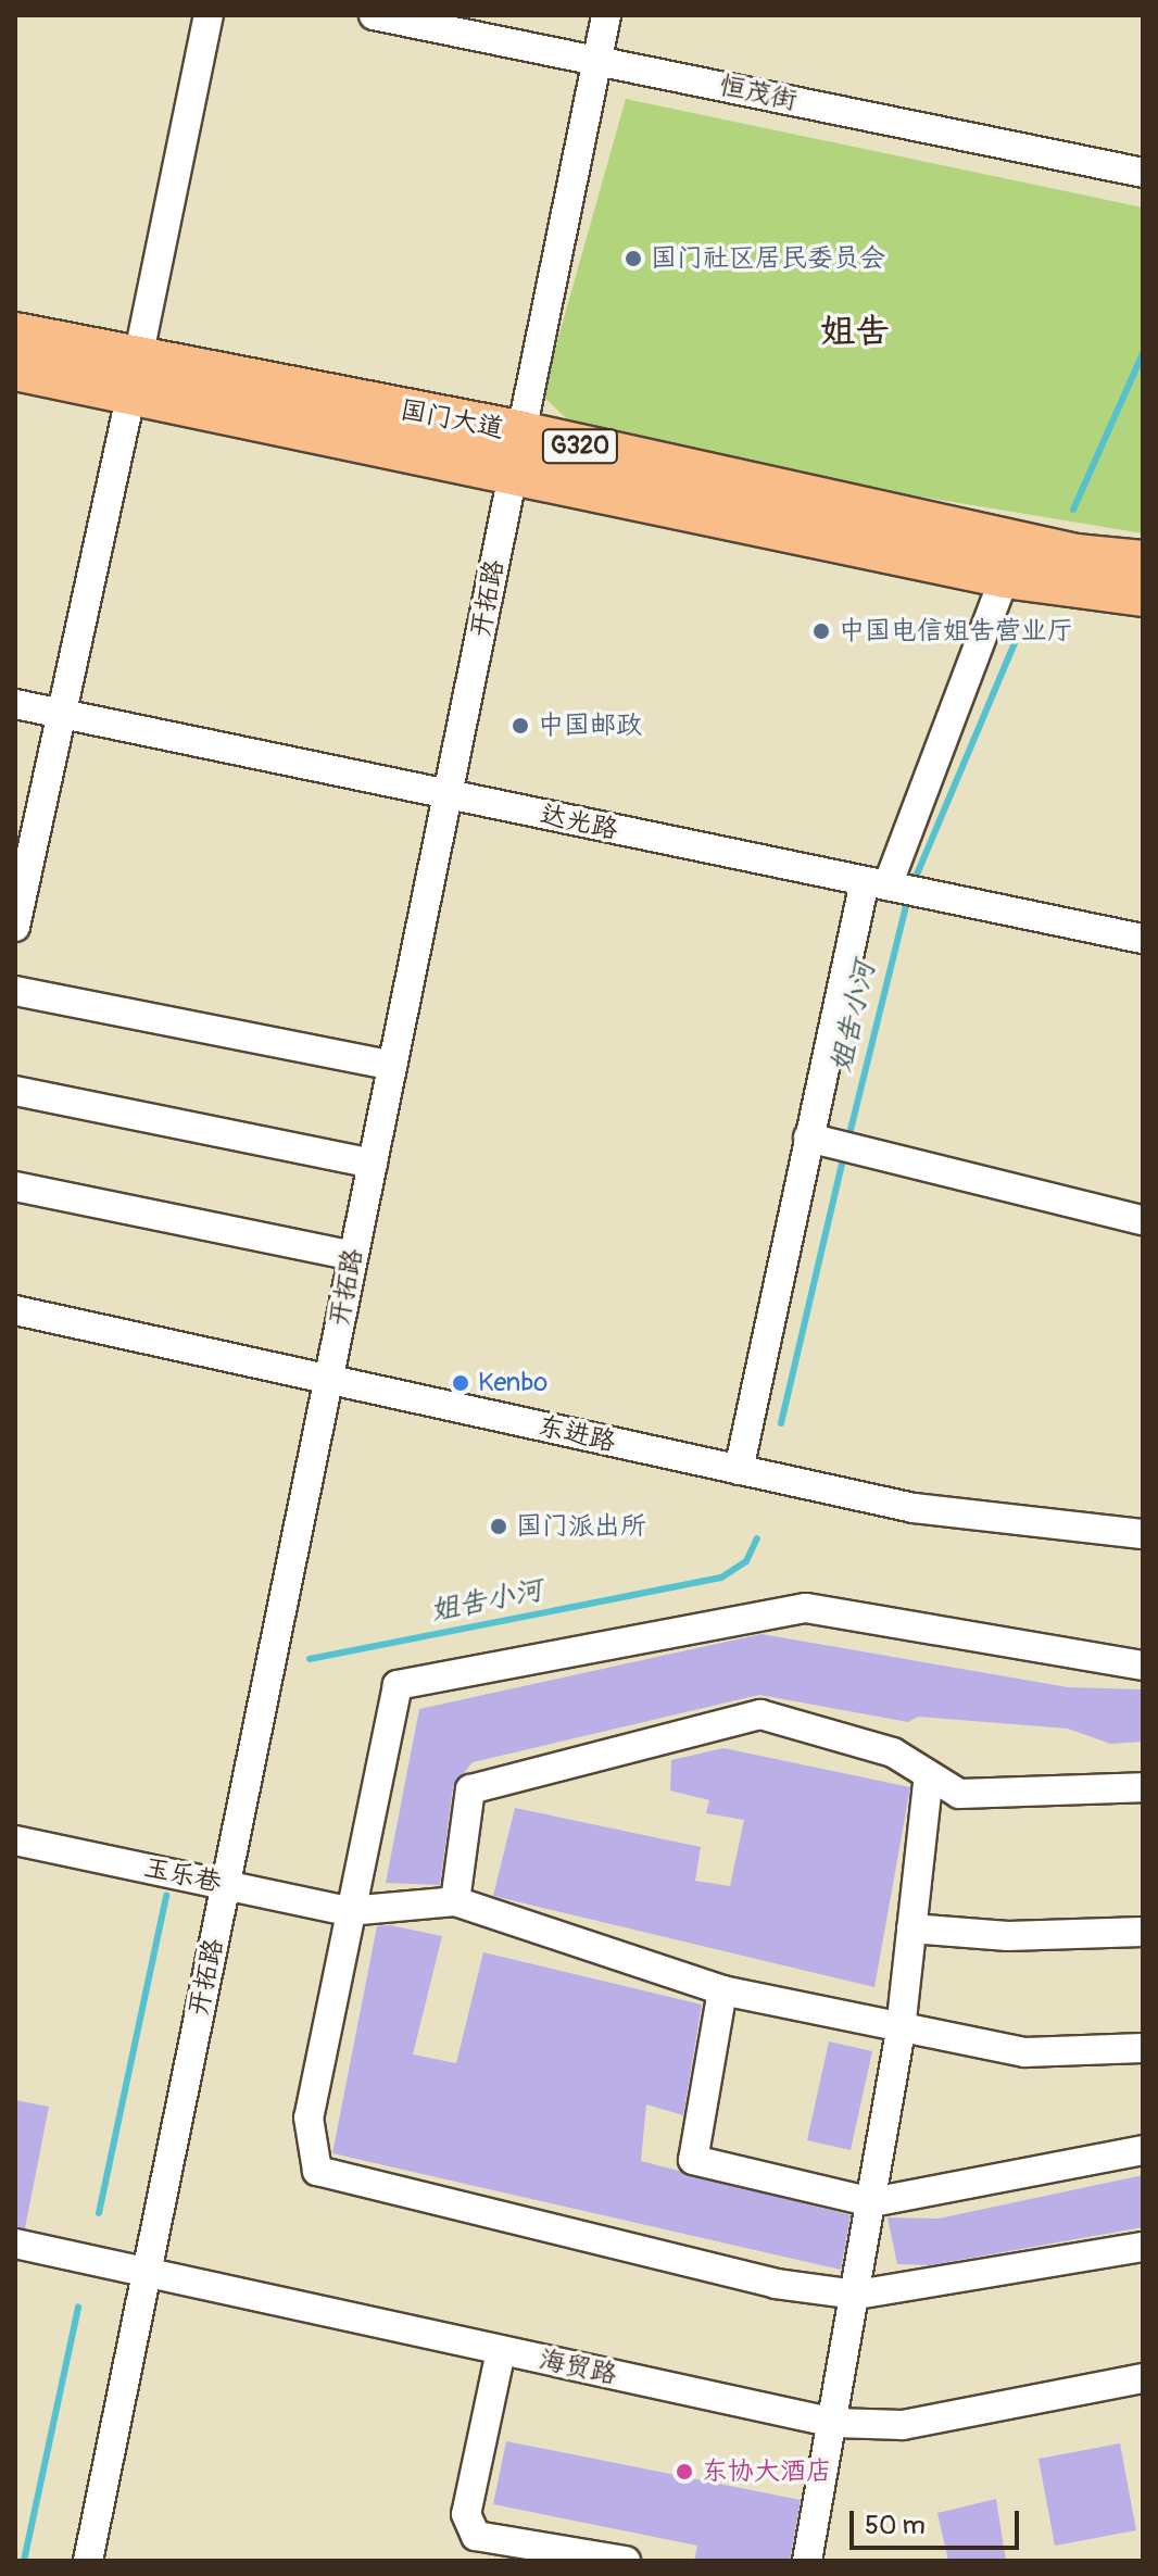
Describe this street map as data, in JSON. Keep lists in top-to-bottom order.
{
  "streets": {
    "highway": ["国门大道", "G320"],
    "street": [
      "恒茂街",
      "开拓路",
      "达光路",
      "东进路",
      "玉乐巷",
      "海贸路"
    ]
  },
  "crossings": [
    ["恒茂街", "开拓路"],
    ["国门大道", "开拓路"],
    ["开拓路", "达光路"],
    ["开拓路", "东进路"],
    ["开拓路", "玉乐巷"],
    ["开拓路", "海贸路"]
  ],
  "districts": ["姐告"],
  "water": ["姐告小河"],
  "places": [
    "国门社区居民委员会",
    "中国电信姐告营业厅",
    "中国邮政",
    "Kenbo",
    "国门派出所",
    "东协大酒店"
  ],
  "scale_bar": "50 m"
}
